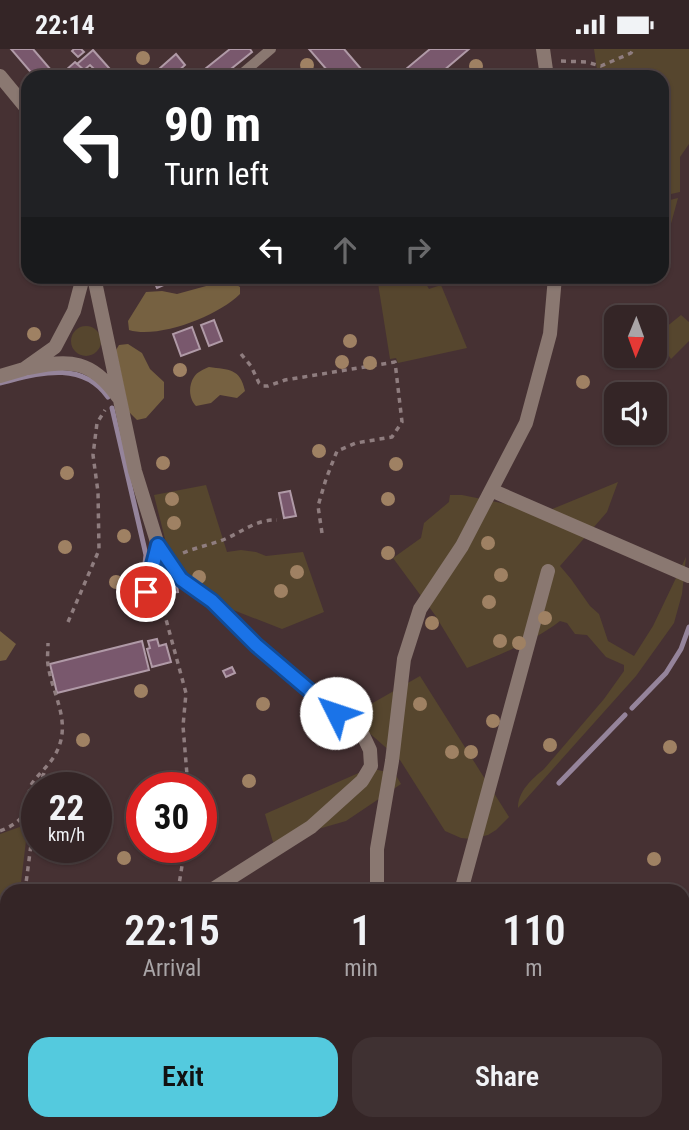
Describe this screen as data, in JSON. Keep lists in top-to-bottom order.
{
  "north": "bottom",
  "page": {
    "status": "22:14",
    "turn": ["90 m", "Turn left"],
    "speed": "22 km/h",
    "limit": "30",
    "eta": [
      "22:15",
      "Arrival",
      "1",
      "min",
      "110",
      "m"
    ],
    "buttons": ["Exit", "Share"]
  }
}
